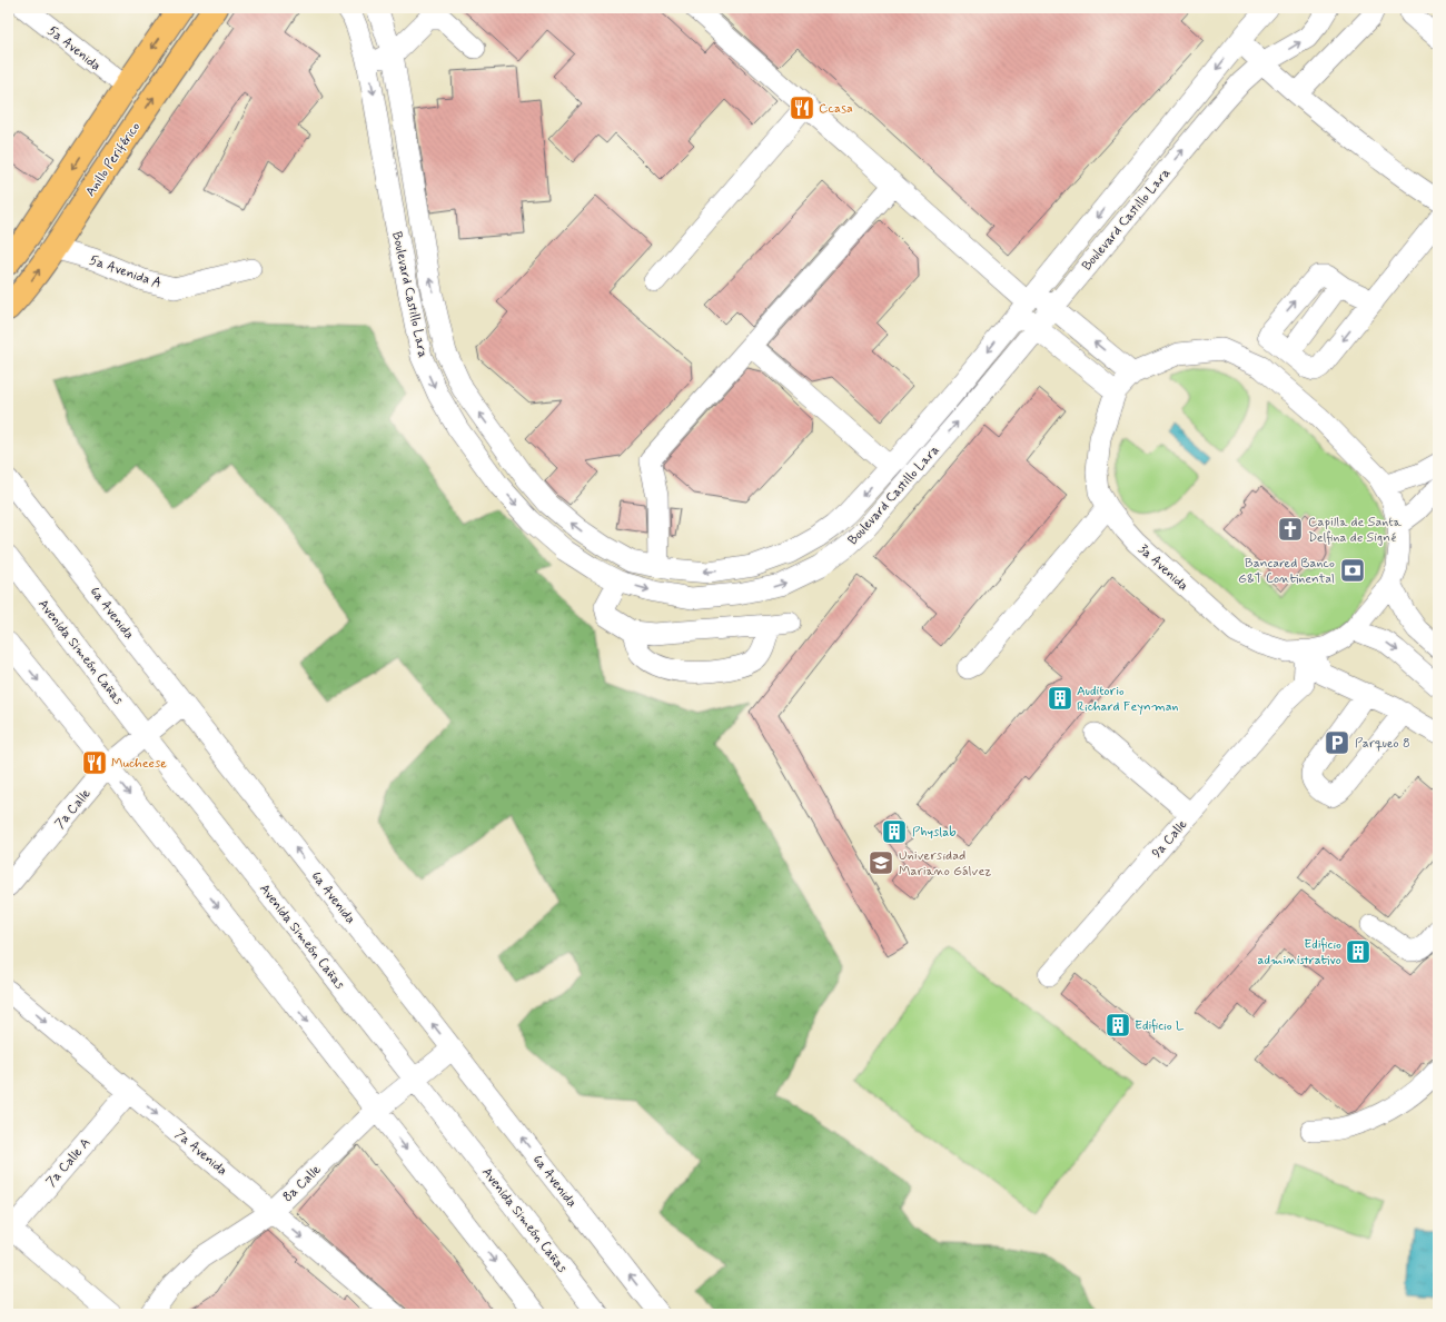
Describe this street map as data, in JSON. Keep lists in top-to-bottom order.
{
  "streets": {
    "highway": ["Anillo Periférico"],
    "street": [
      "5a Avenida",
      "Boulevard Castillo Lara",
      "5a Avenida A",
      "3a Avenida",
      "6a Avenida",
      "Avenida Simeón Cañas",
      "7a Calle",
      "9a Calle",
      "7a Avenida",
      "7a Calle A",
      "8a Calle"
    ]
  },
  "crossings": [
    ["5a Avenida", "Anillo Periférico"],
    ["Anillo Periférico", "5a Avenida A"],
    ["3a Avenida", "9a Calle"],
    ["6a Avenida", "7a Calle"],
    ["6a Avenida", "8a Calle"],
    ["Avenida Simeón Cañas", "7a Calle"],
    ["Avenida Simeón Cañas", "8a Calle"],
    ["7a Avenida", "7a Calle A"],
    ["7a Avenida", "8a Calle"]
  ],
  "places": {
    "restaurant": ["Ccasa", "Mucheese"],
    "church": ["Capilla de Santa Delfina de Signé"],
    "bank": ["Bancared Banco G&T Continental"],
    "building": [
      "Auditorio Richard Feynman",
      "Physlab",
      "Edificio administrativo",
      "Edificio L"
    ],
    "parking": ["Parqueo 8"],
    "school or university": ["Universidad Mariano Gálvez"]
  }
}
